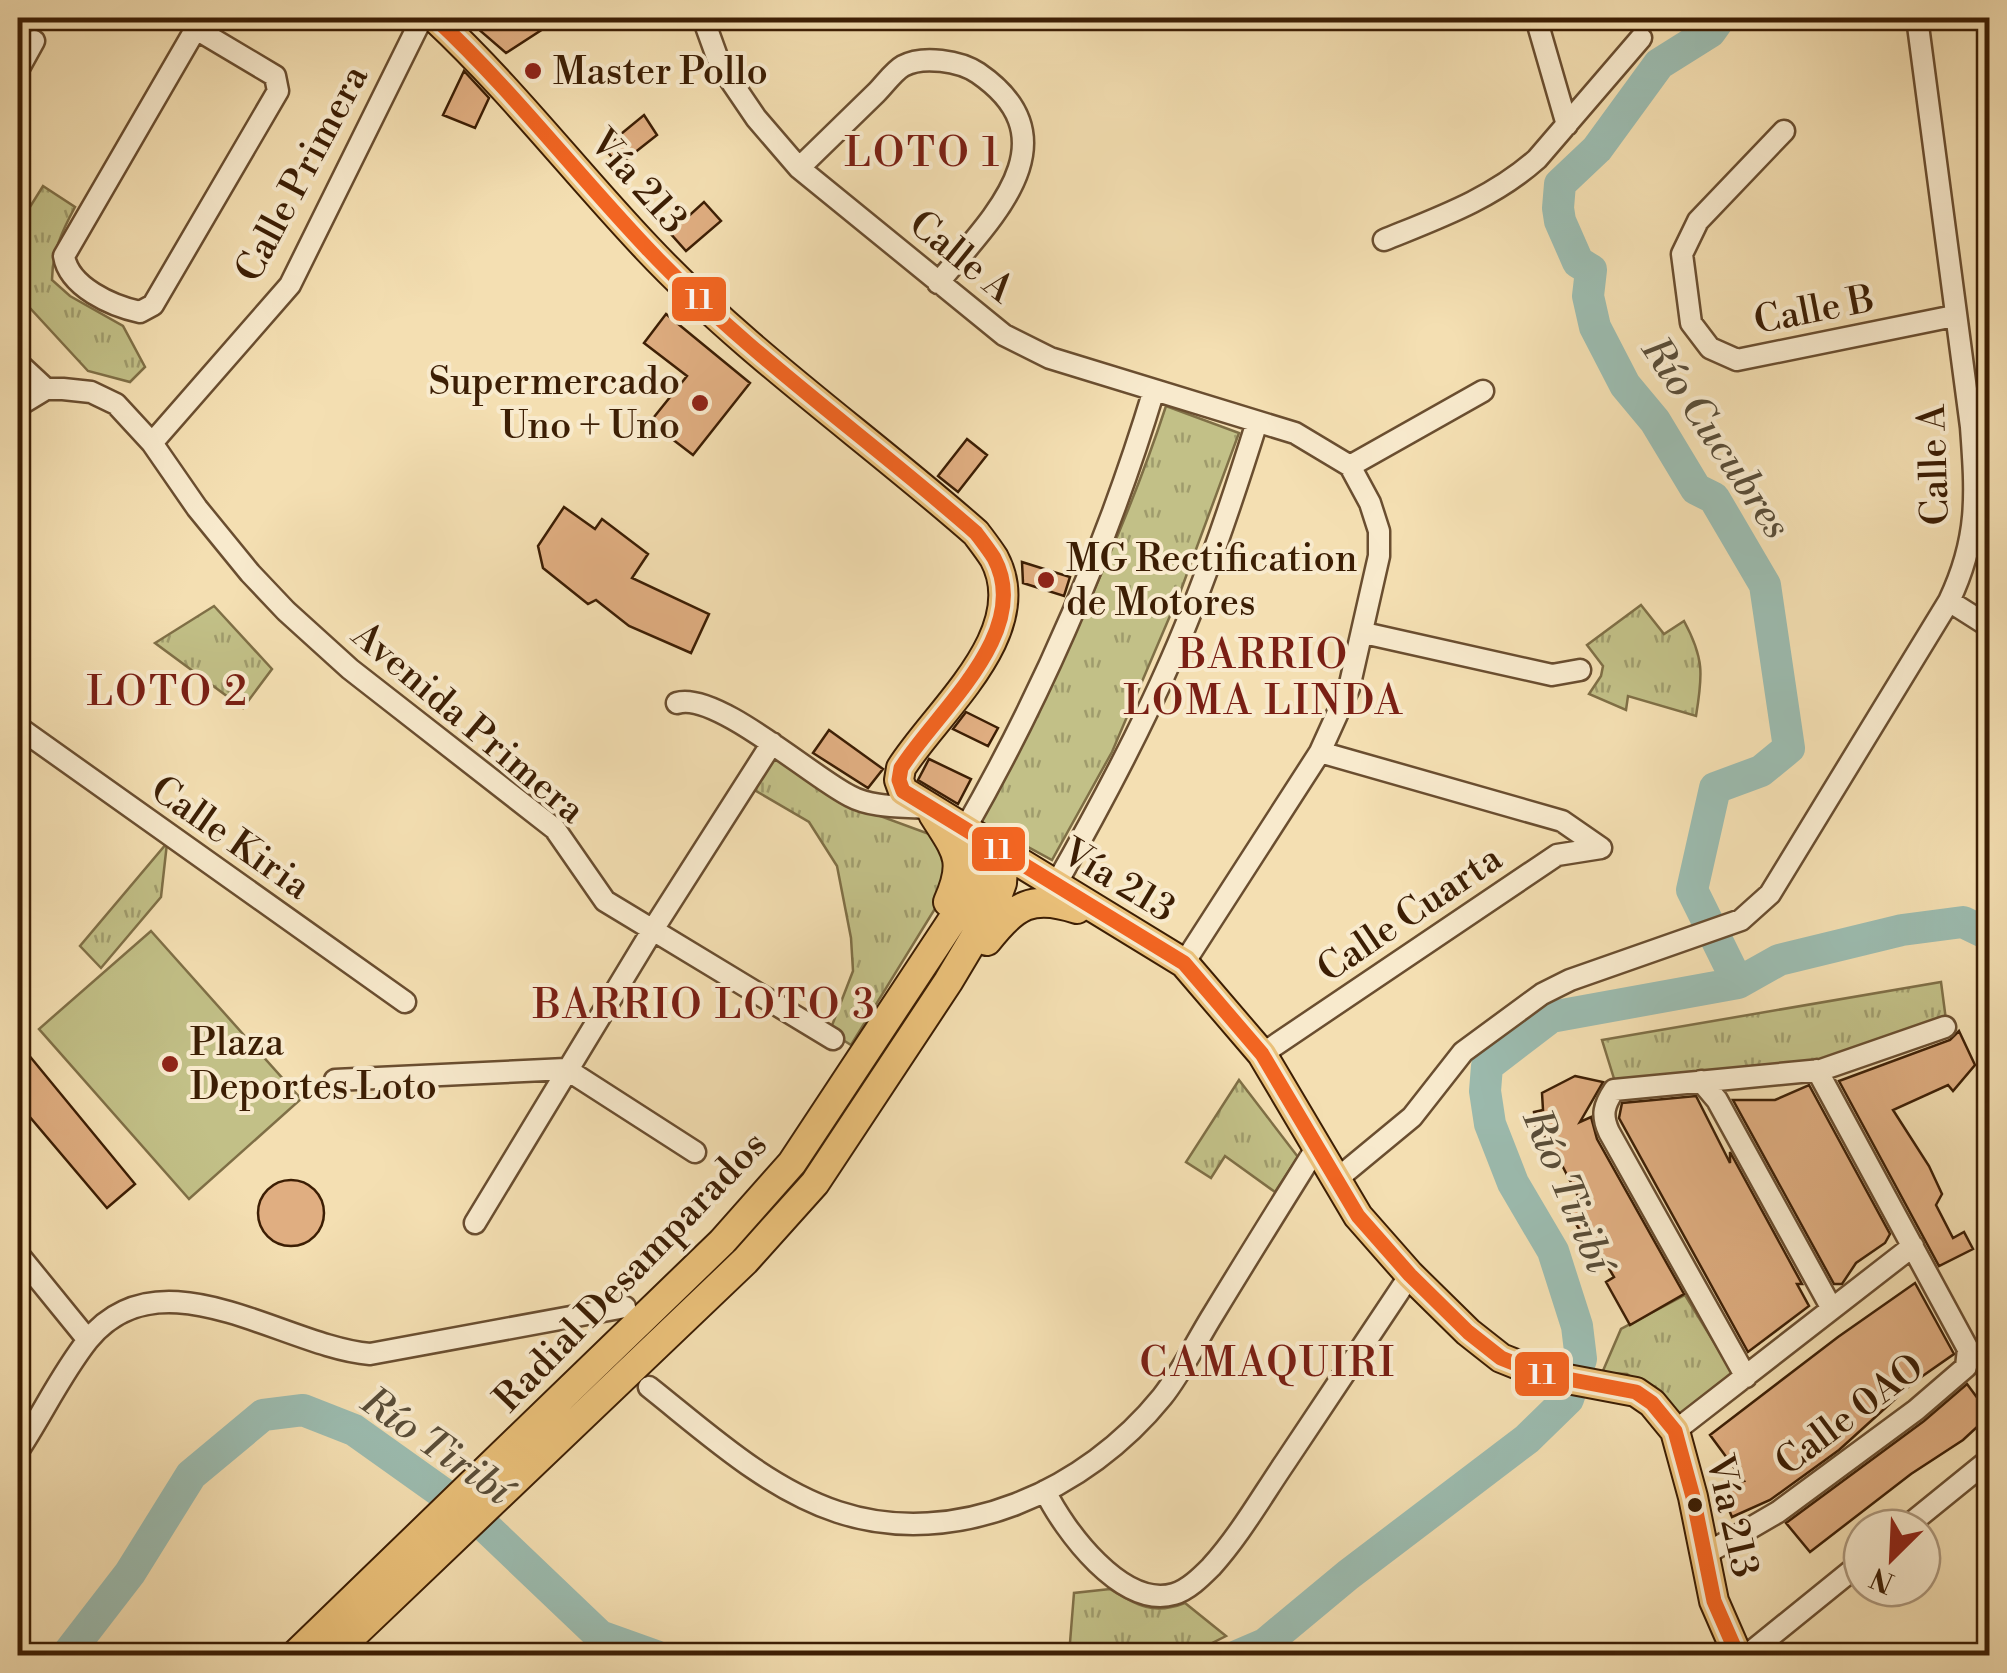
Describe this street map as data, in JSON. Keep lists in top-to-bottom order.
{
  "streets": {
    "main road": ["Vía 213", "Radial Desamparados"],
    "street": [
      "Calle Primera",
      "Calle A",
      "Calle B",
      "Avenida Primera",
      "Calle Kiria",
      "Calle Cuarta",
      "Calle 0AO"
    ]
  },
  "crossings": [
    ["Calle Primera", "Avenida Primera"],
    ["Vía 213", "Calle A"],
    ["Vía 213", "Calle Cuarta"],
    ["Vía 213", "Radial Desamparados"],
    ["Vía 213", "Calle 0AO"],
    ["Calle A", "Calle B"]
  ],
  "districts": [
    "LOTO 1",
    "BARRIO LOMA LINDA",
    "LOTO 2",
    "BARRIO LOTO 3",
    "CAMAQUIRI"
  ],
  "water": ["Río Cucubres", "Río Tiribí"],
  "places": [
    "Master Pollo",
    "Supermercado Uno + Uno",
    "MG Rectification de Motores",
    "Plaza Deportes Loto"
  ],
  "lines": ["transit line 11"],
  "north": "bottom left"
}
